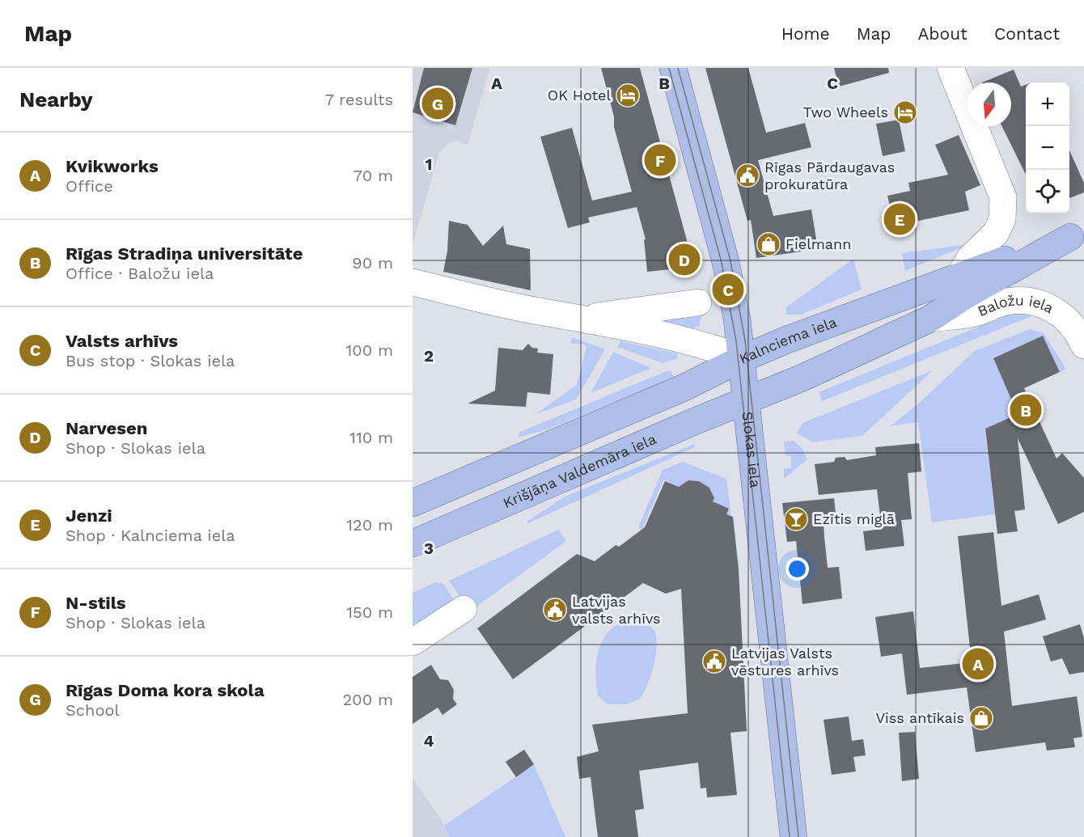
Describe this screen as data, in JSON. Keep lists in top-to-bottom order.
{
  "streets": {
    "main road": ["Kalnciema iela", "Slokas iela", "Krišjāņa Valdemāra iela"],
    "street": ["Baložu iela"]
  },
  "crossings": [
    ["Baložu iela", "Kalnciema iela"],
    ["Kalnciema iela", "Slokas iela"],
    ["Kalnciema iela", "Krišjāņa Valdemāra iela"],
    ["Slokas iela", "Krišjāņa Valdemāra iela"]
  ],
  "places": {
    "hotel": ["OK Hotel", "Two Wheels"],
    "public building": ["Rīgas Pārdaugavas prokuratūra", "Latvijas valsts arhīvs", "Latvijas Valsts vēstures arhīvs"],
    "shop": ["Fielmann", "Viss antīkais"],
    "bar": ["Ezītis miglā"]
  },
  "north": "bottom",
  "page": {
    "header": "Map",
    "nav": [
      "Home",
      "Map",
      "About",
      "Contact"
    ],
    "heading": ["Nearby", "7 results"],
    "map_buttons": ["+", "−"],
    "pins": [
      "G",
      "F",
      "E",
      "D",
      "C",
      "B",
      "A"
    ],
    "list": [
      {
        "mark": "A",
        "name": "Kvikworks",
        "note": "Office",
        "value": "70 m"
      },
      {
        "mark": "B",
        "name": "Rīgas Stradiņa universitāte",
        "note": "Office · Baložu iela",
        "value": "90 m"
      },
      {
        "mark": "C",
        "name": "Valsts arhīvs",
        "note": "Bus stop · Slokas iela",
        "value": "100 m"
      },
      {
        "mark": "D",
        "name": "Narvesen",
        "note": "Shop · Slokas iela",
        "value": "110 m"
      },
      {
        "mark": "E",
        "name": "Jenzi",
        "note": "Shop · Kalnciema iela",
        "value": "120 m"
      },
      {
        "mark": "F",
        "name": "N-stils",
        "note": "Shop · Slokas iela",
        "value": "150 m"
      },
      {
        "mark": "G",
        "name": "Rīgas Doma kora skola",
        "note": "School",
        "value": "200 m"
      }
    ]
  },
  "grid": {
    "columns": ["A", "B", "C"],
    "rows": [
      "1",
      "2",
      "3",
      "4"
    ]
  }
}
